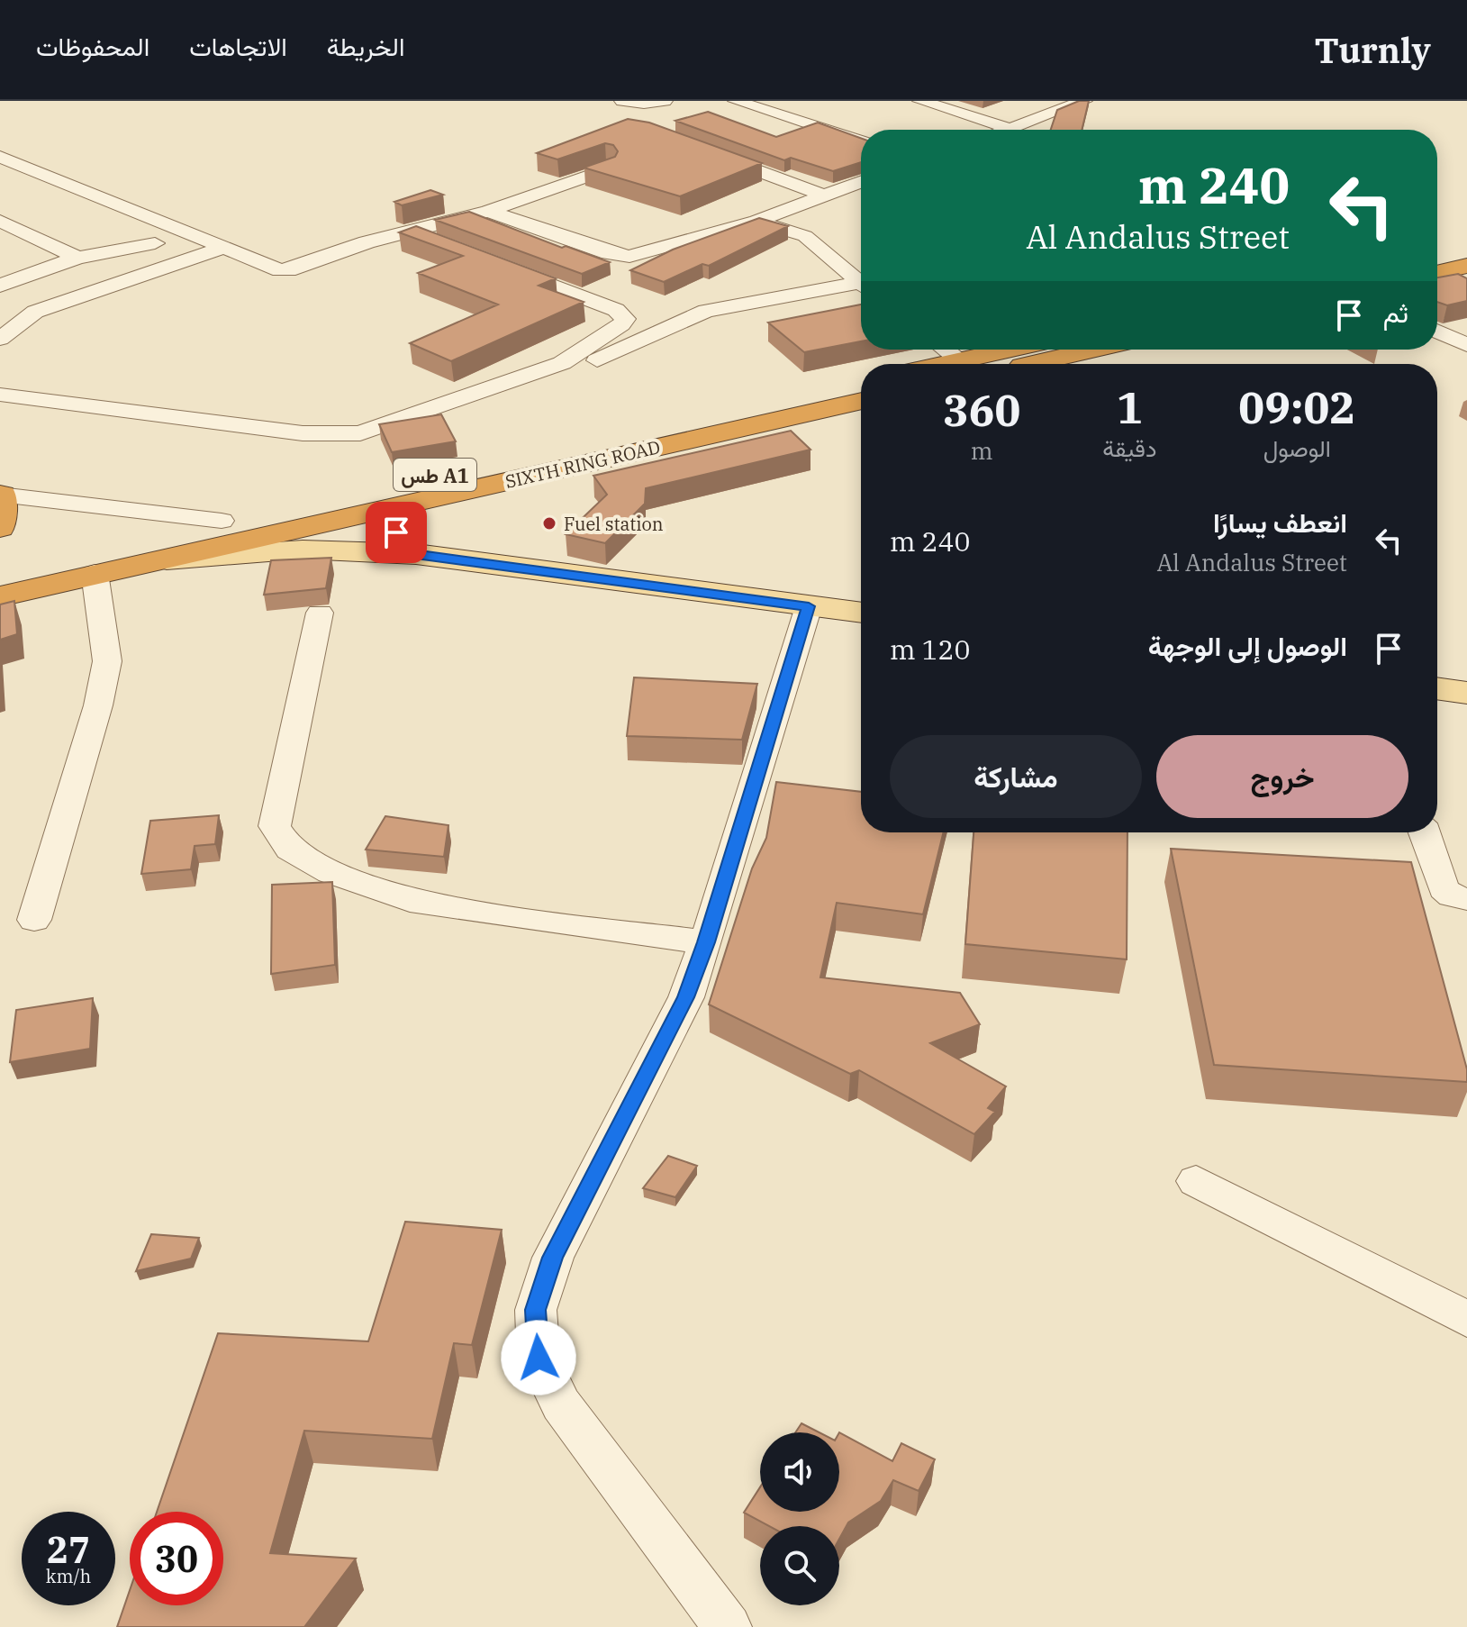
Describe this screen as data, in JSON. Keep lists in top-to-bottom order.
{
  "streets": {
    "highway": ["SIXTH RING ROAD", "طس A1"]
  },
  "places": ["Fuel station"],
  "page": {
    "header": "Turnly",
    "nav": ["الخريطة", "الاتجاهات", "المحفوظات"],
    "turn": ["240 m", "Al Andalus Street"],
    "then": "ثم",
    "eta": [
      "09:02",
      "الوصول",
      "1",
      "دقيقة",
      "360",
      "m"
    ],
    "list": [
      {
        "name": "انعطف يسارًا",
        "note": "Al Andalus Street",
        "value": "240 m"
      },
      {
        "name": "الوصول إلى الوجهة",
        "value": "120 m"
      }
    ],
    "buttons": ["خروج", "مشاركة"],
    "speed": "27 km/h",
    "limit": "30"
  }
}
